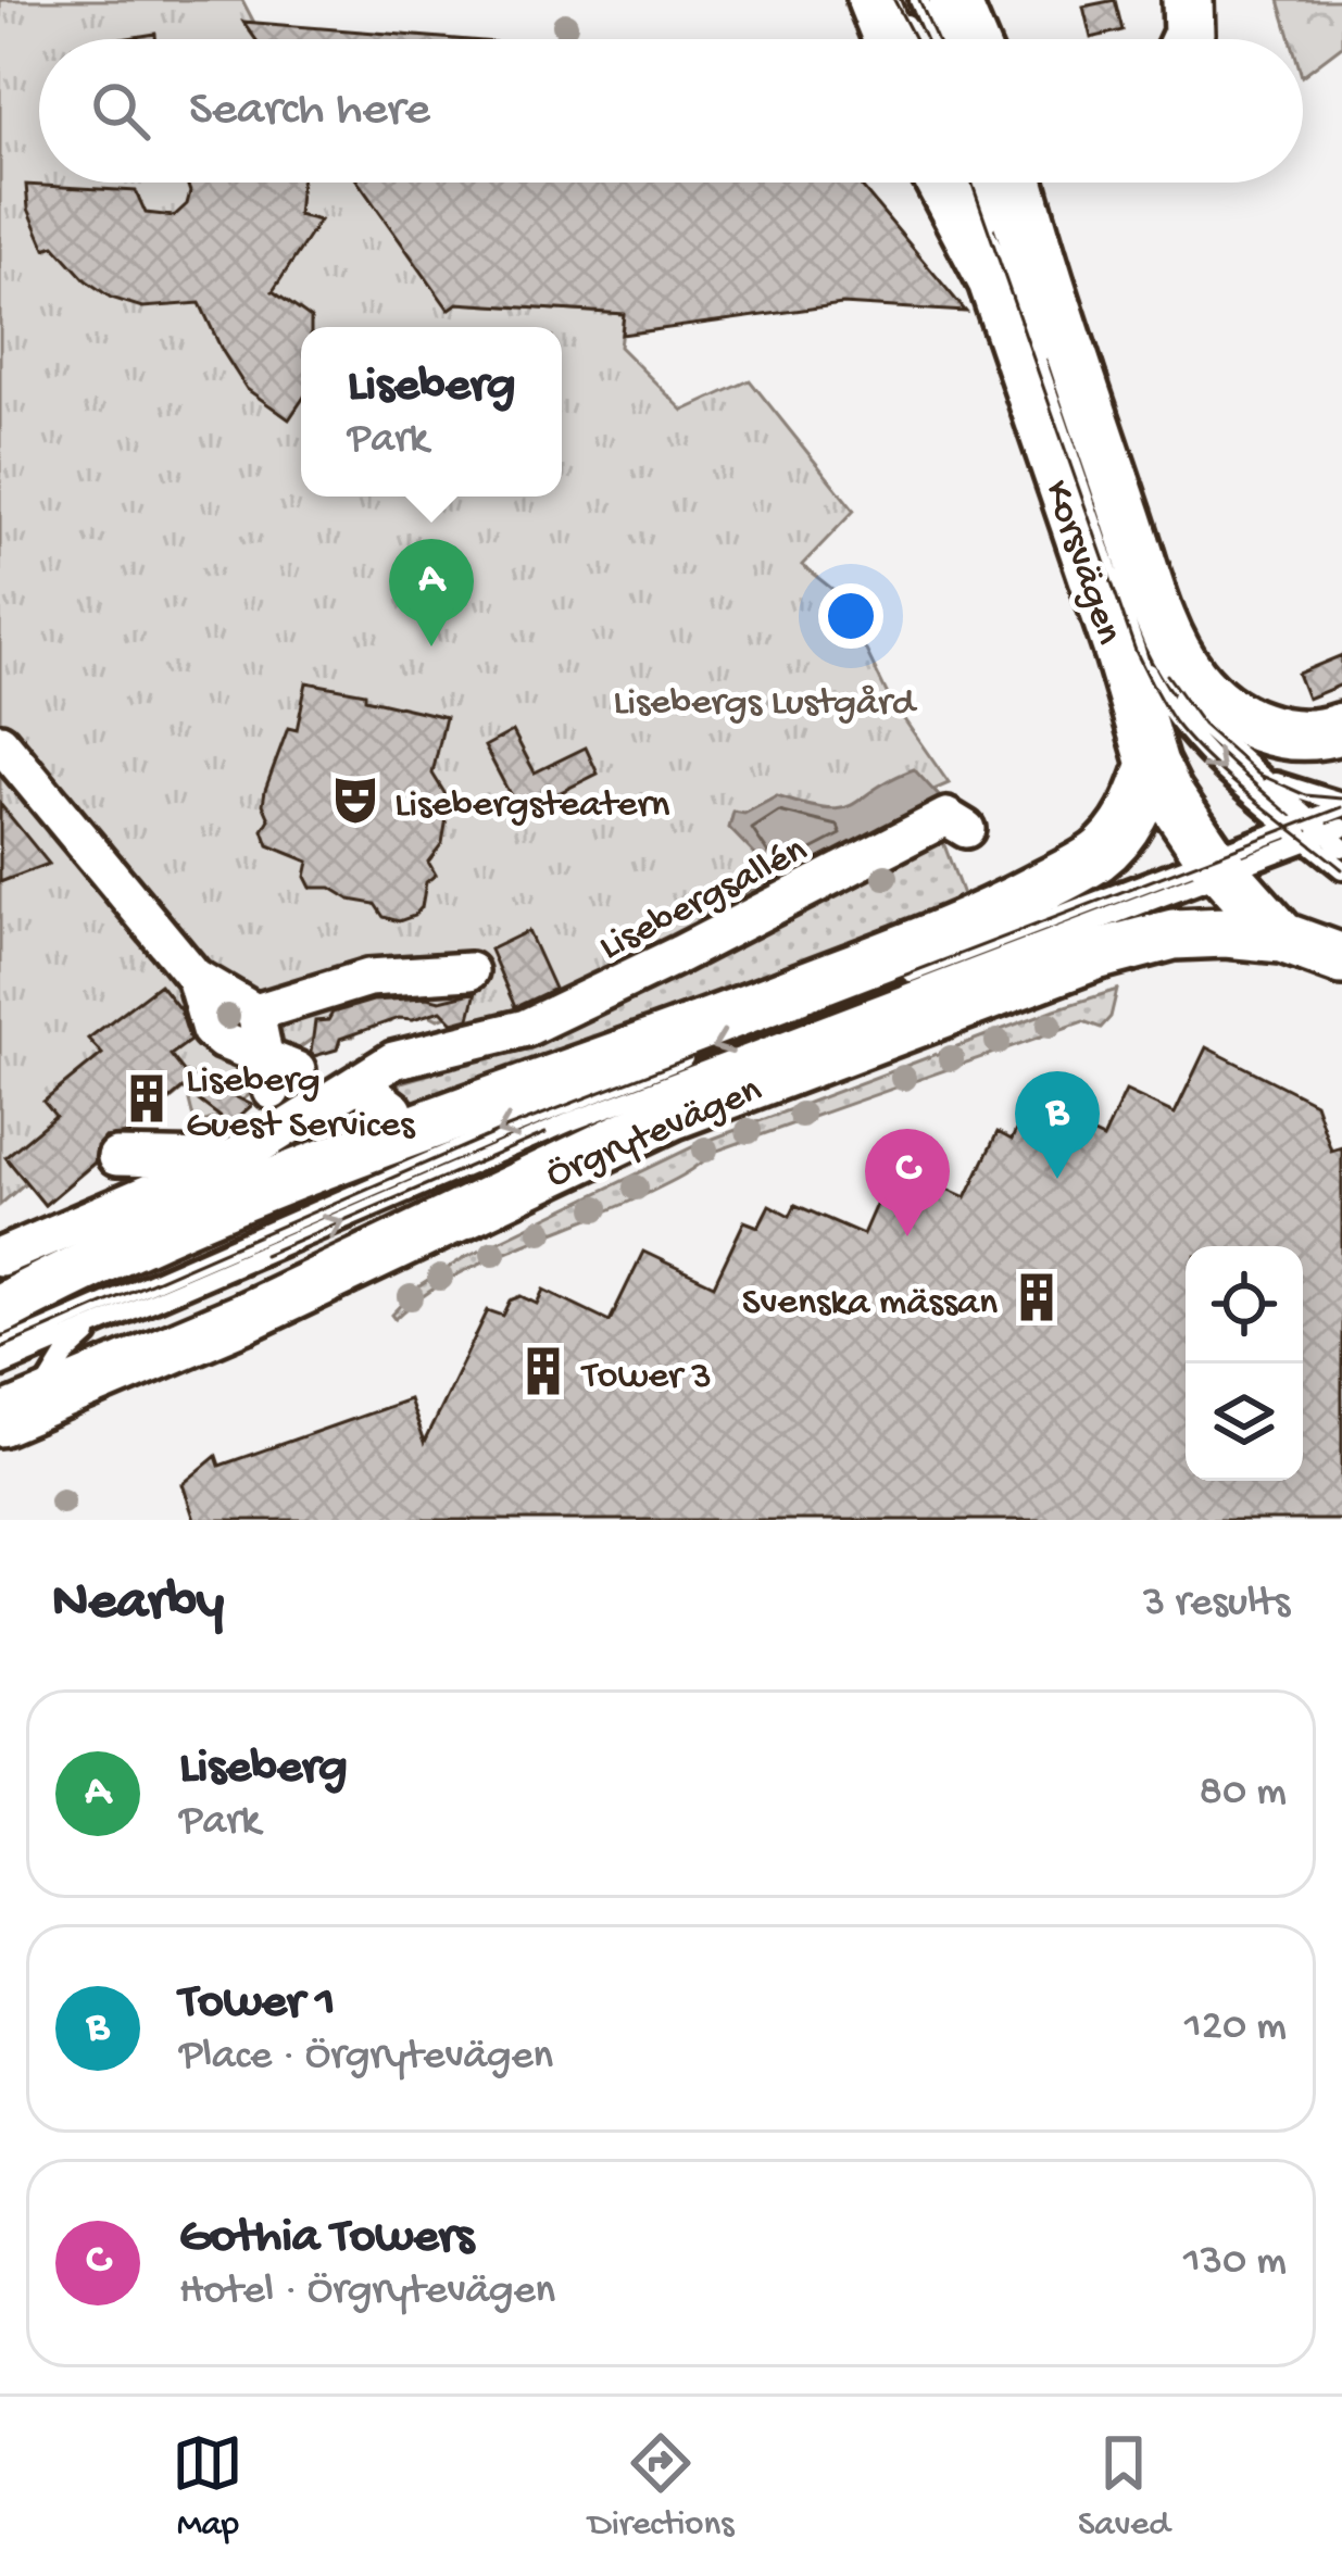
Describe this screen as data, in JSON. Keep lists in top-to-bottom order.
{
  "streets": {
    "main road": ["Korsvägen", "Örgrytevägen"],
    "street": ["Lisebergsallén"]
  },
  "crossings": [
    ["Korsvägen", "Örgrytevägen"]
  ],
  "parks": ["Lisebergs Lustgård"],
  "places": {
    "theatre": ["Lisebergsteatern"],
    "building": ["Liseberg Guest Services", "Svenska mässan", "Tower 3"]
  },
  "page": {
    "search": "Search here",
    "popup": ["Liseberg", "Park"],
    "pins": ["A", "B", "C"],
    "heading": ["Nearby", "3 results"],
    "list": [
      {
        "mark": "A",
        "name": "Liseberg",
        "note": "Park",
        "value": "80 m"
      },
      {
        "mark": "B",
        "name": "Tower 1",
        "note": "Place · Örgrytevägen",
        "value": "120 m"
      },
      {
        "mark": "C",
        "name": "Gothia Towers",
        "note": "Hotel · Örgrytevägen",
        "value": "130 m"
      }
    ],
    "nav": ["Map", "Directions", "Saved"]
  }
}
